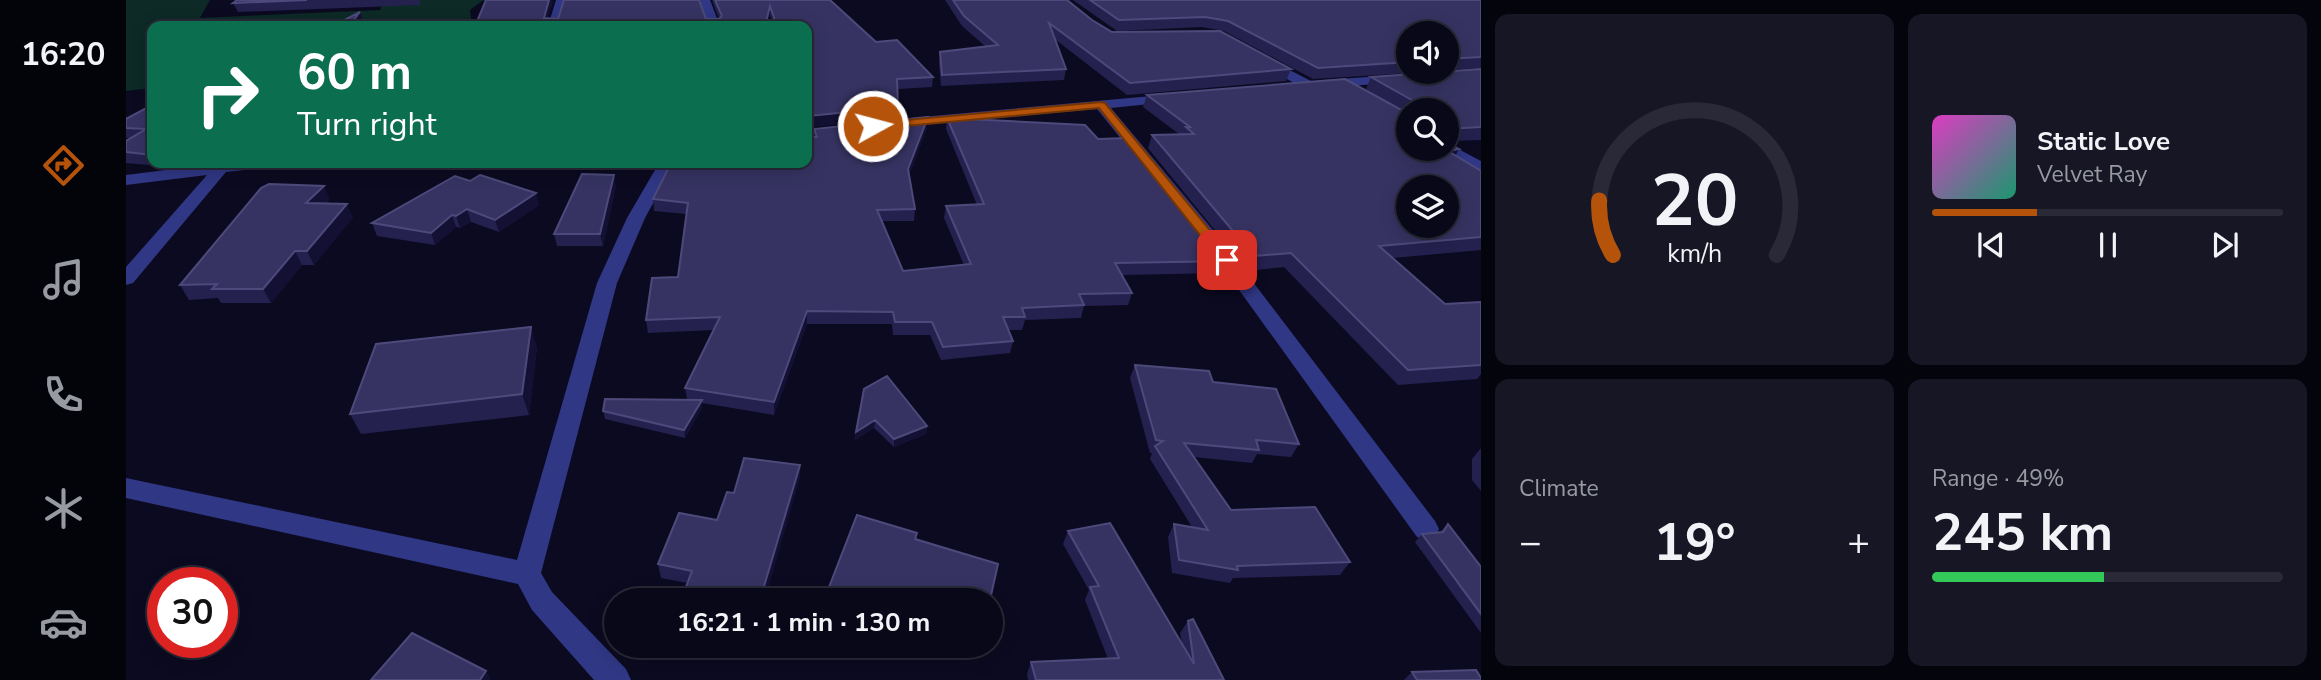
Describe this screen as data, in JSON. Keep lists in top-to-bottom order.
{
  "page": {
    "tabs": "16:20",
    "turn": ["60 m", "Turn right"],
    "song": ["Static Love", "Velvet Ray"],
    "tile": [
      "Climate",
      ["Range · 49%", "245 km"]
    ],
    "heat": ["−", "19°", "+"],
    "limit": "30",
    "trip": "16:21 · 1 min · 130 m",
    "gauge": ["20", "km/h"]
  }
}
